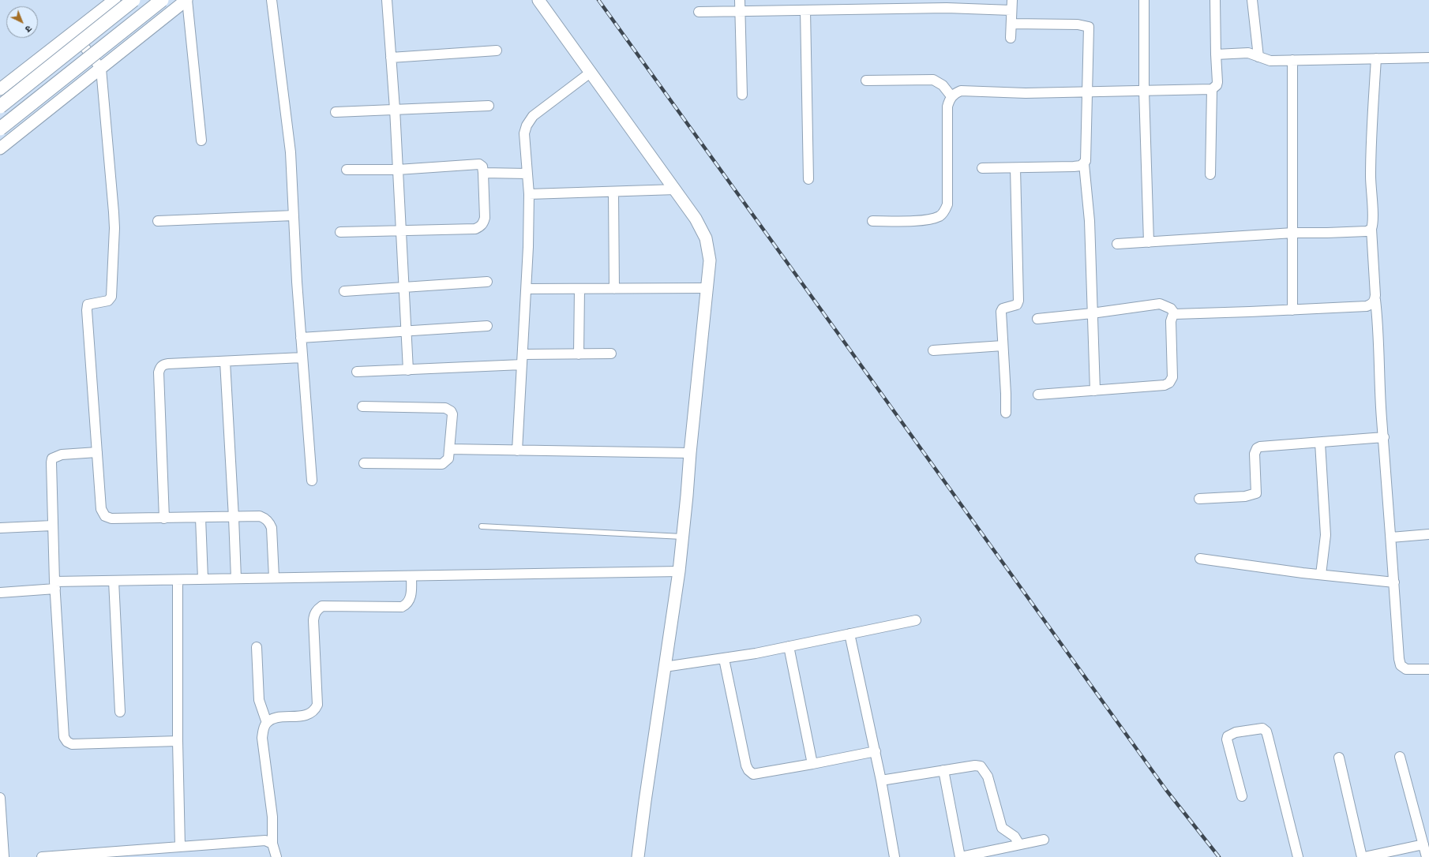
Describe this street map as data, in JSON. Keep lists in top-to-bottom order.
{
  "north": "bottom right"
}
